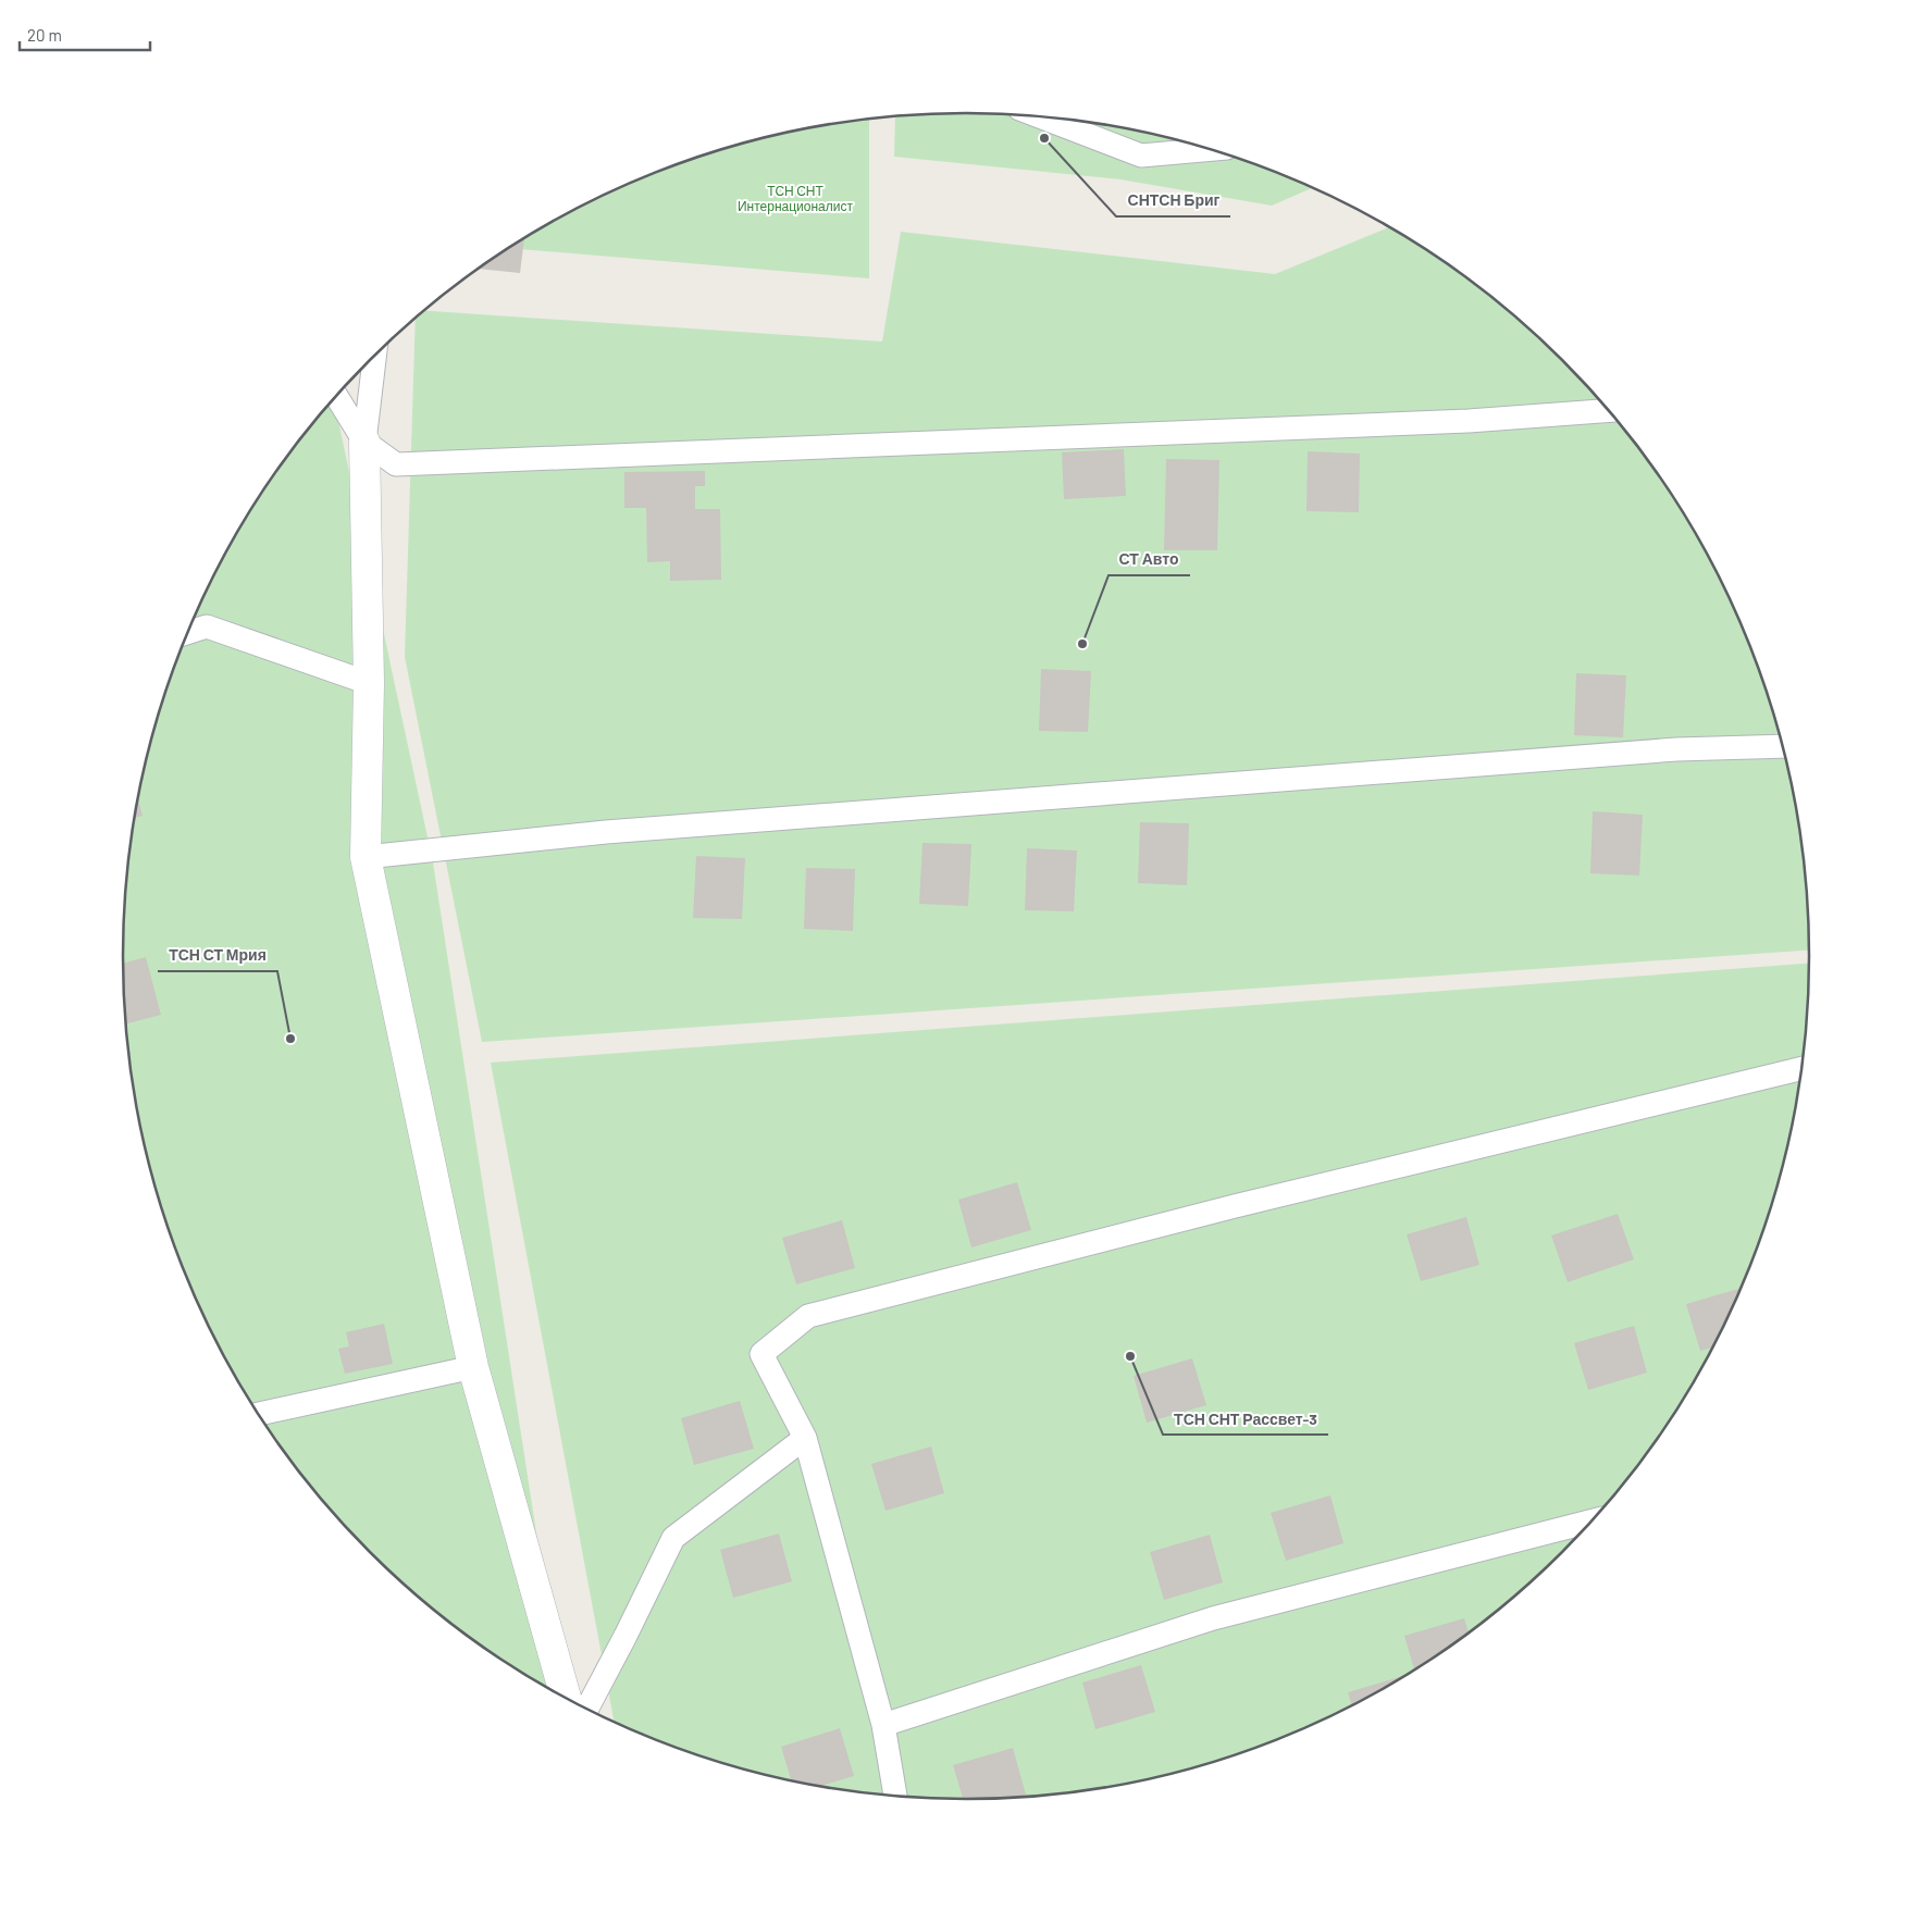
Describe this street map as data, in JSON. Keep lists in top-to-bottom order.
{
  "parks": ["ТСН СНТ Интернационалист"],
  "places": [
    "СНТСН Бриг",
    "СТ Авто",
    "ТСН СТ Мрия",
    "ТСН СНТ Рассвет-3"
  ],
  "scale_bar": "20 m"
}
